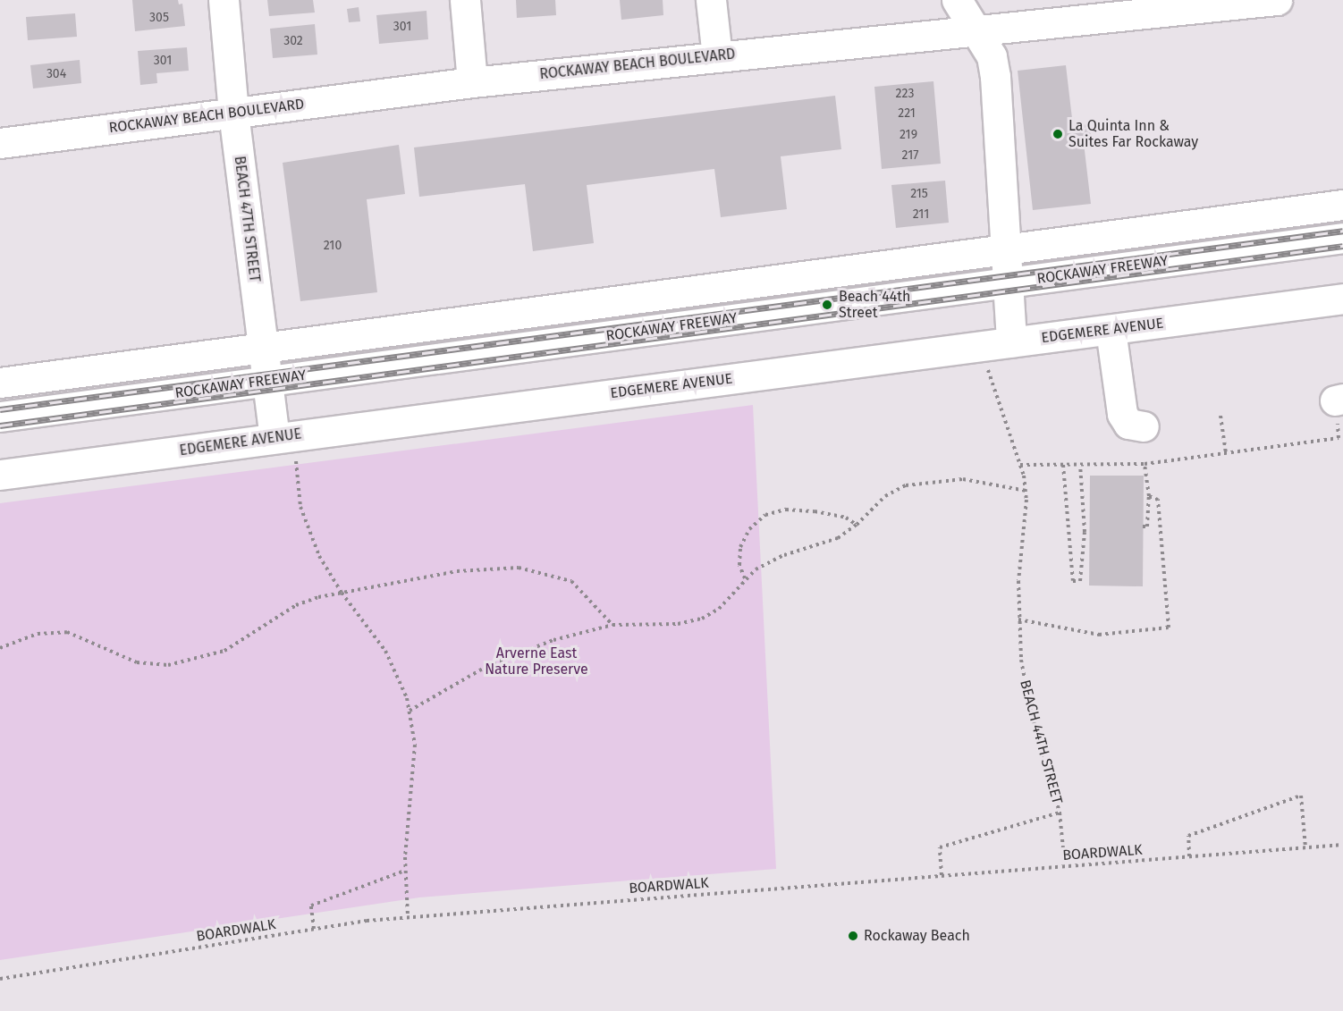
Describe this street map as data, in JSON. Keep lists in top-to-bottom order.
{
  "streets": {
    "street": [
      "ROCKAWAY BEACH BOULEVARD",
      "BEACH 47TH STREET",
      "ROCKAWAY FREEWAY",
      "EDGEMERE AVENUE"
    ],
    "path": ["BEACH 44TH STREET", "BOARDWALK"]
  },
  "crossings": [
    ["ROCKAWAY BEACH BOULEVARD", "BEACH 47TH STREET"],
    ["BEACH 47TH STREET", "ROCKAWAY FREEWAY"],
    ["BEACH 47TH STREET", "EDGEMERE AVENUE"],
    ["BEACH 44TH STREET", "BOARDWALK"]
  ],
  "parks": ["Arverne East Nature Preserve"],
  "places": ["La Quinta Inn & Suites Far Rockaway", "Beach 44th Street", "Rockaway Beach"],
  "house_numbers": [
    "305",
    "301",
    "302",
    "301",
    "304",
    "223",
    "221",
    "219",
    "217",
    "215",
    "211",
    "210"
  ]
}
